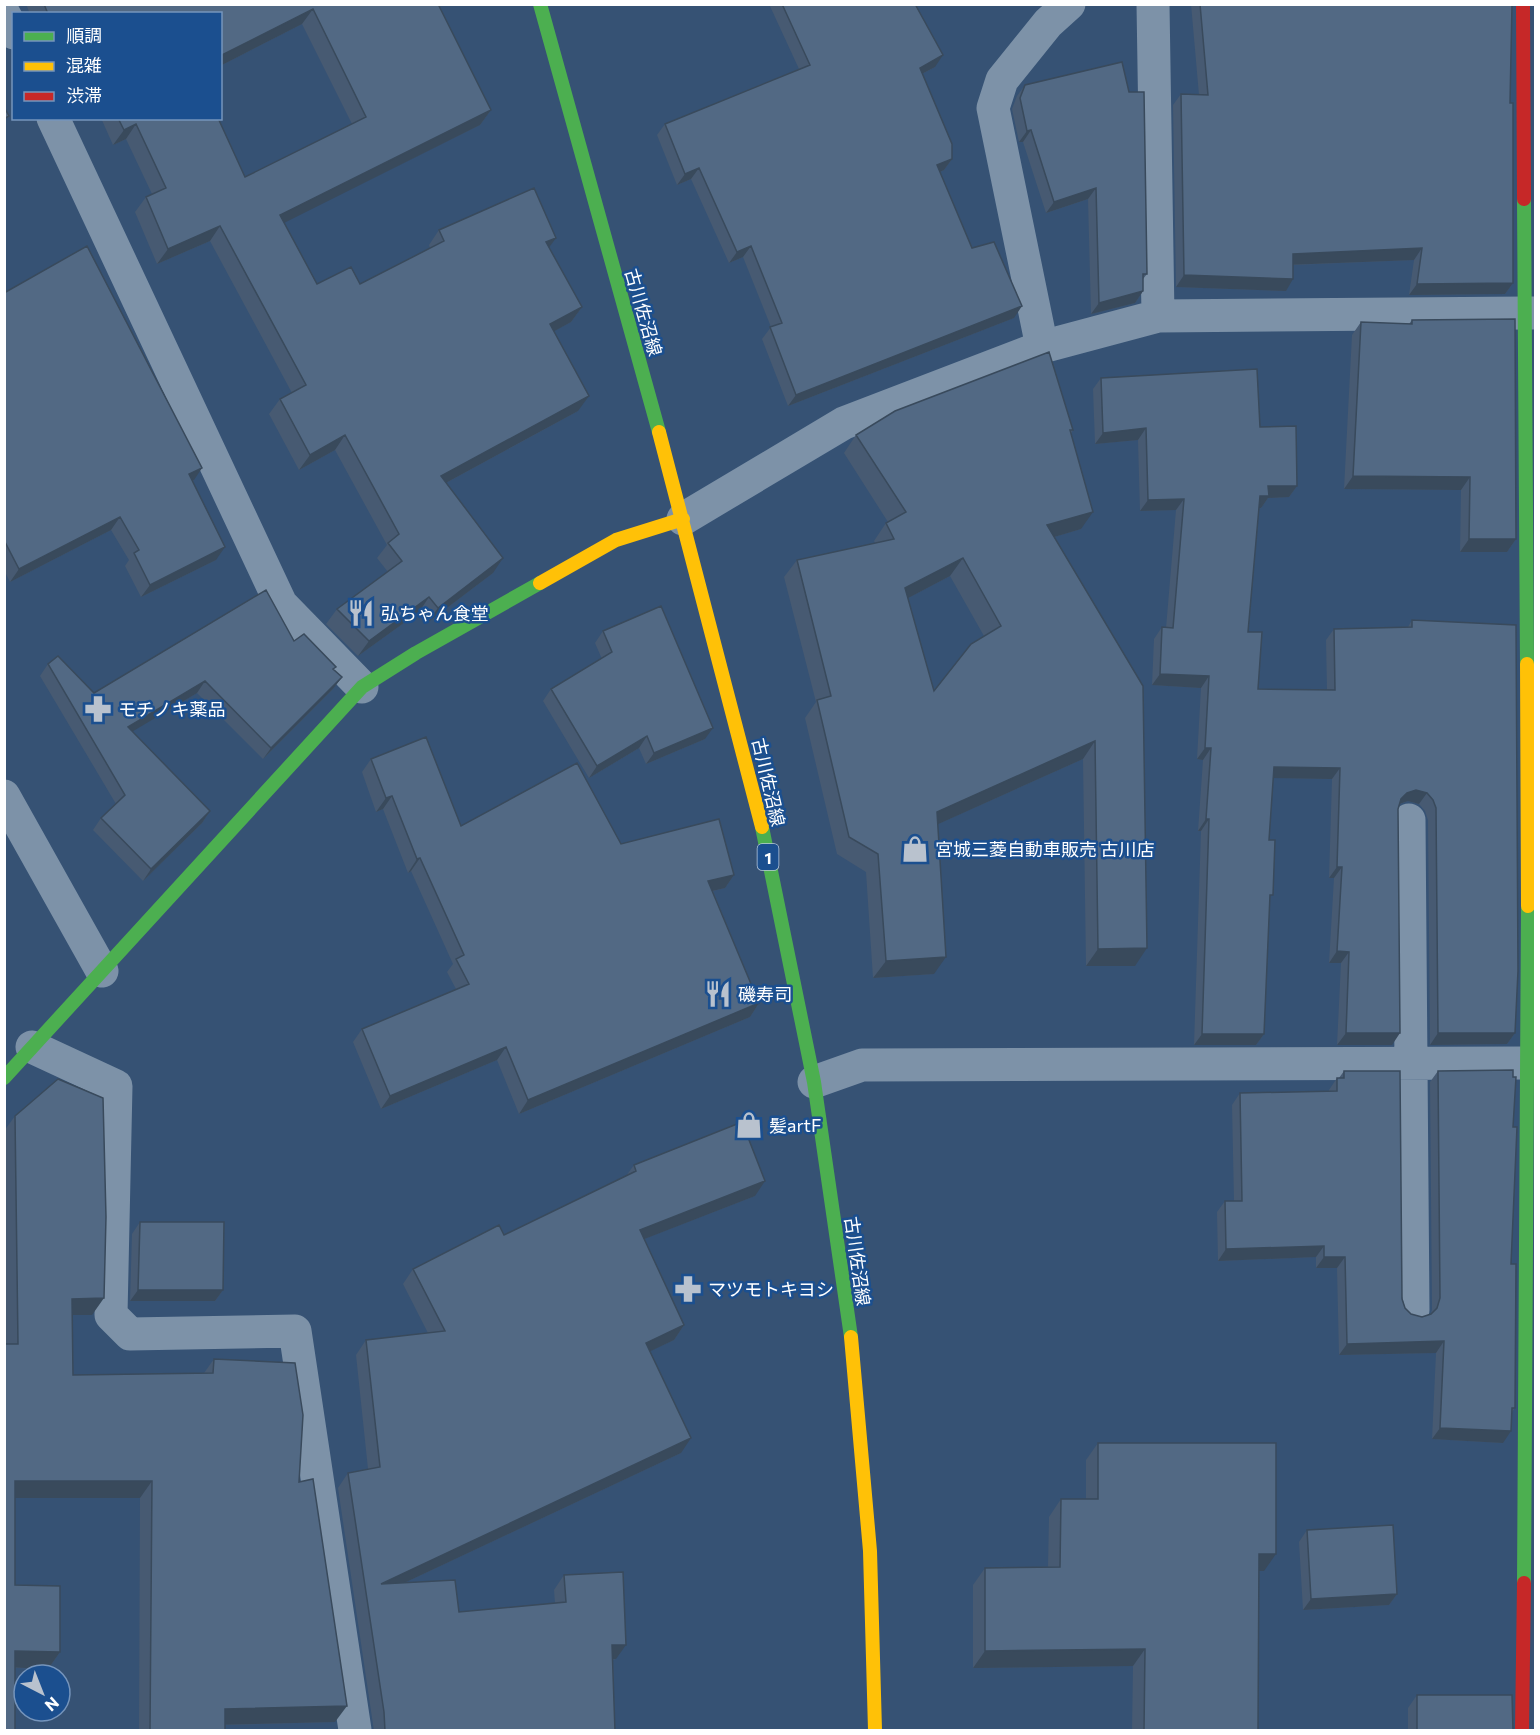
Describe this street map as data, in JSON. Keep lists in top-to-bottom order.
{
  "streets": {
    "street": ["古川佐沼線", "1"]
  },
  "places": {
    "restaurant": ["弘ちゃん食堂", "磯寿司"],
    "pharmacy": ["モチノキ薬品", "マツモトキヨシ"],
    "shop": ["宮城三菱自動車販売 古川店", "髪artF"]
  },
  "legend": ["順調", "混雑", "渋滞"],
  "north": "bottom right"
}
